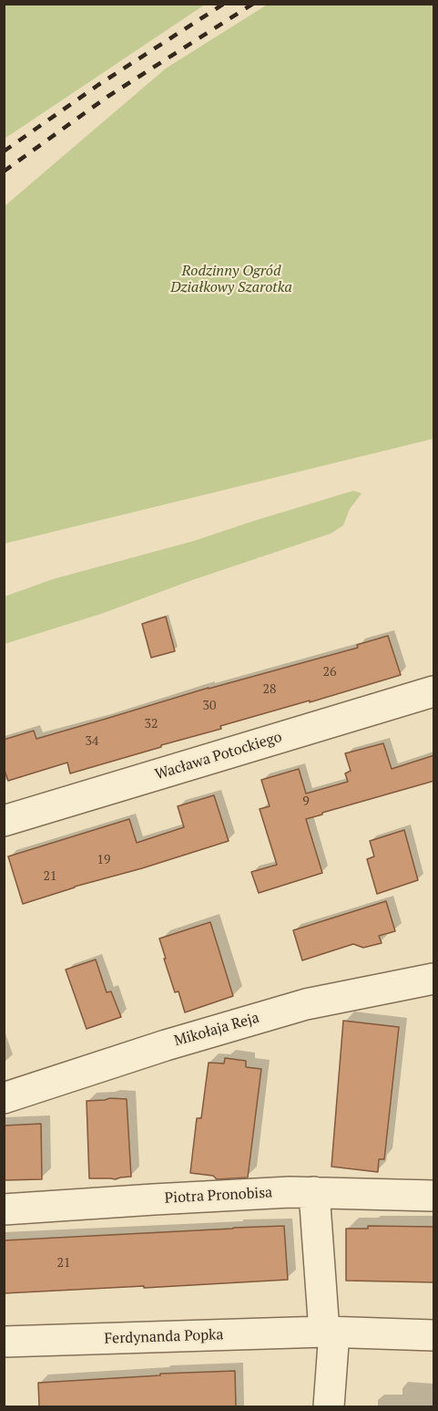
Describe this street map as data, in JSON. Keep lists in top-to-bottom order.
{
  "streets": {
    "street": [
      "Wacława Potockiego",
      "Mikołaja Reja",
      "Piotra Pronobisa",
      "Ferdynanda Popka"
    ]
  },
  "parks": ["Rodzinny Ogród Działkowy Szarotka"],
  "house_numbers": [
    "26",
    "28",
    "30",
    "32",
    "34",
    "9",
    "19",
    "21",
    "21"
  ]
}
